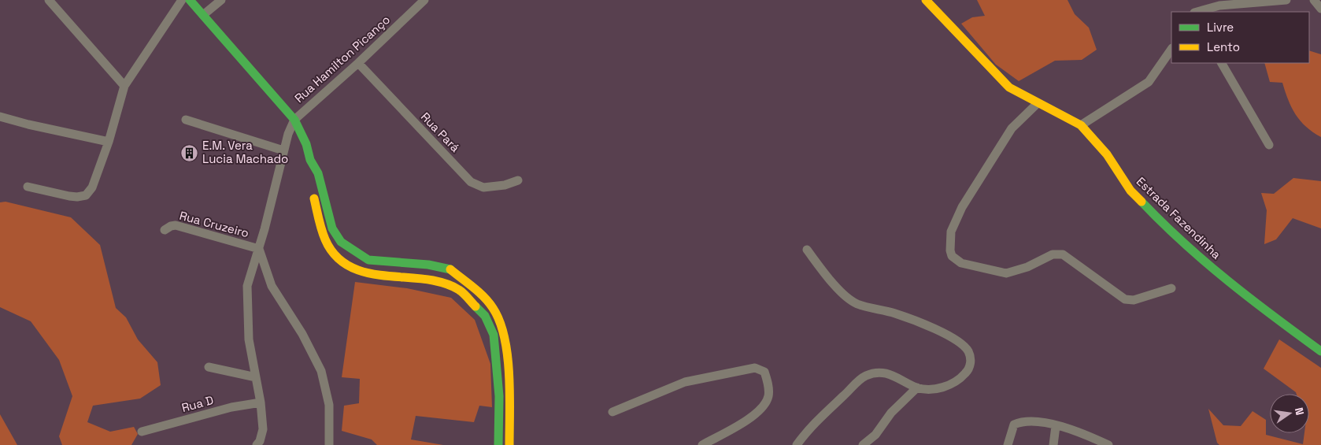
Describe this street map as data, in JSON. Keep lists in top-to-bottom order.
{
  "streets": {
    "main road": ["Estrada Fazendinha"],
    "street": [
      "Rua Hamilton Picanço",
      "Rua Pará",
      "Rua Cruzeiro",
      "Rua D"
    ]
  },
  "crossings": [
    ["Rua Hamilton Picanço", "Rua Pará"]
  ],
  "places": {
    "building": ["E.M. Vera Lucia Machado"]
  },
  "legend": ["Livre", "Lento"],
  "north": "right"
}
